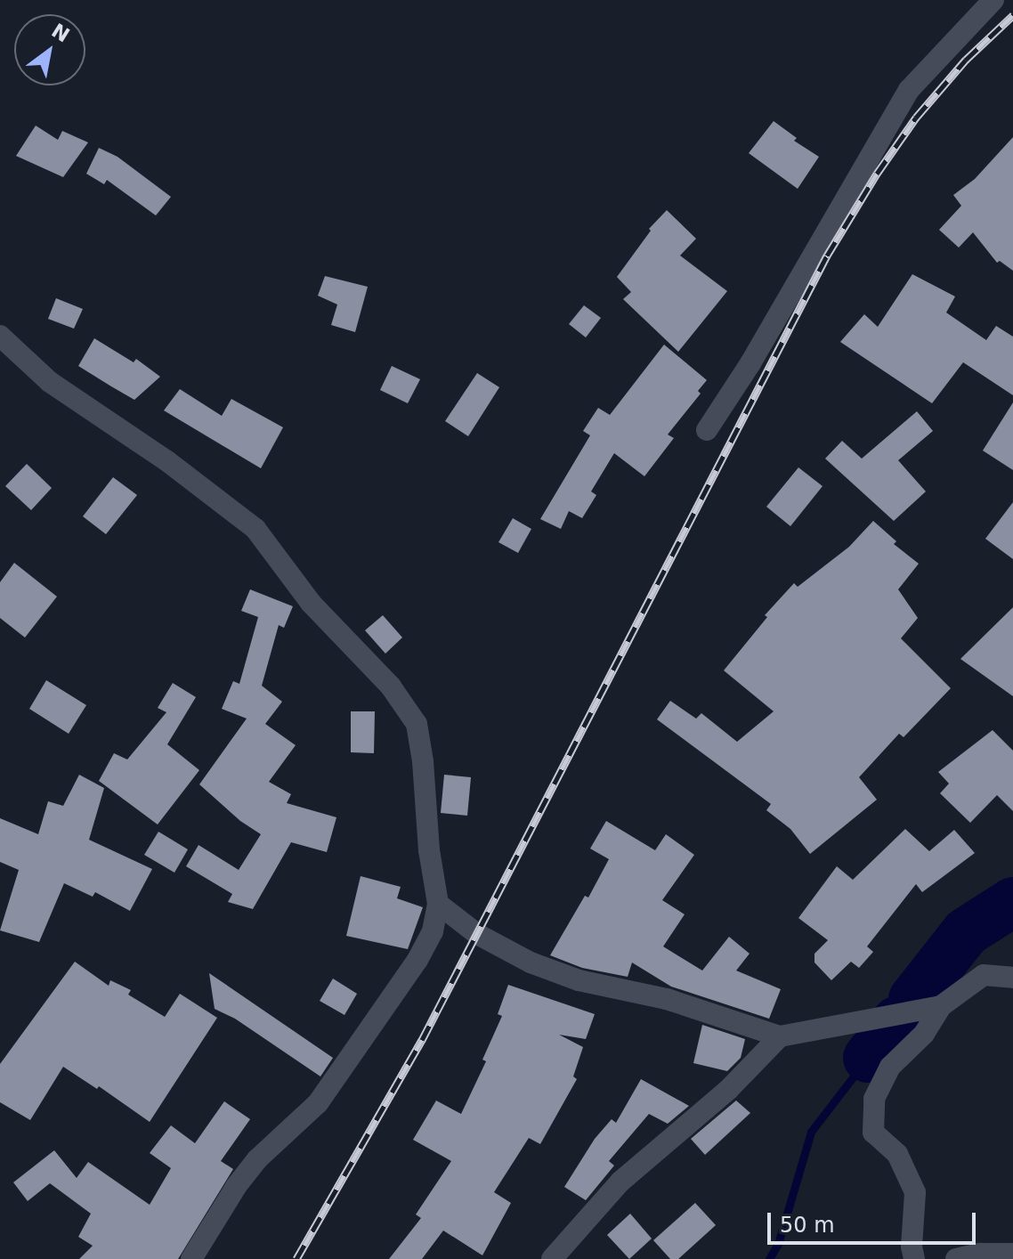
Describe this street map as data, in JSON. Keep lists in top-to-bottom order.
{
  "scale_bar": "50 m",
  "north": "top right"
}
